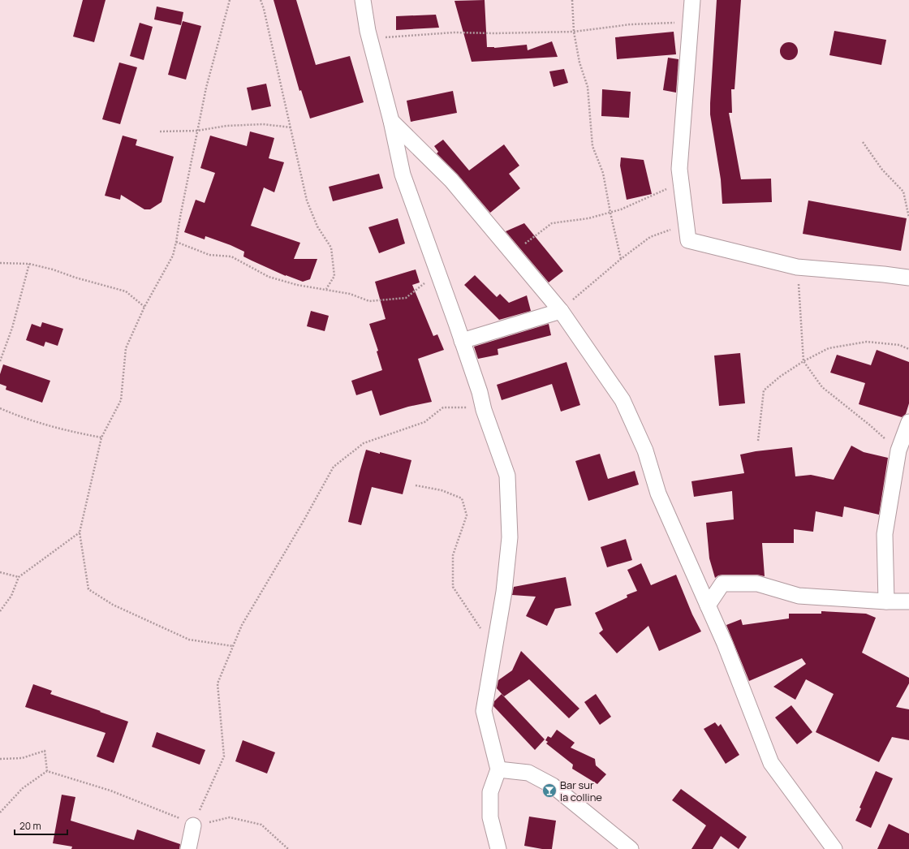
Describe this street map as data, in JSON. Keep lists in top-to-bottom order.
{
  "places": {
    "bar": ["Bar sur la colline"]
  },
  "scale_bar": "20 m"
}
